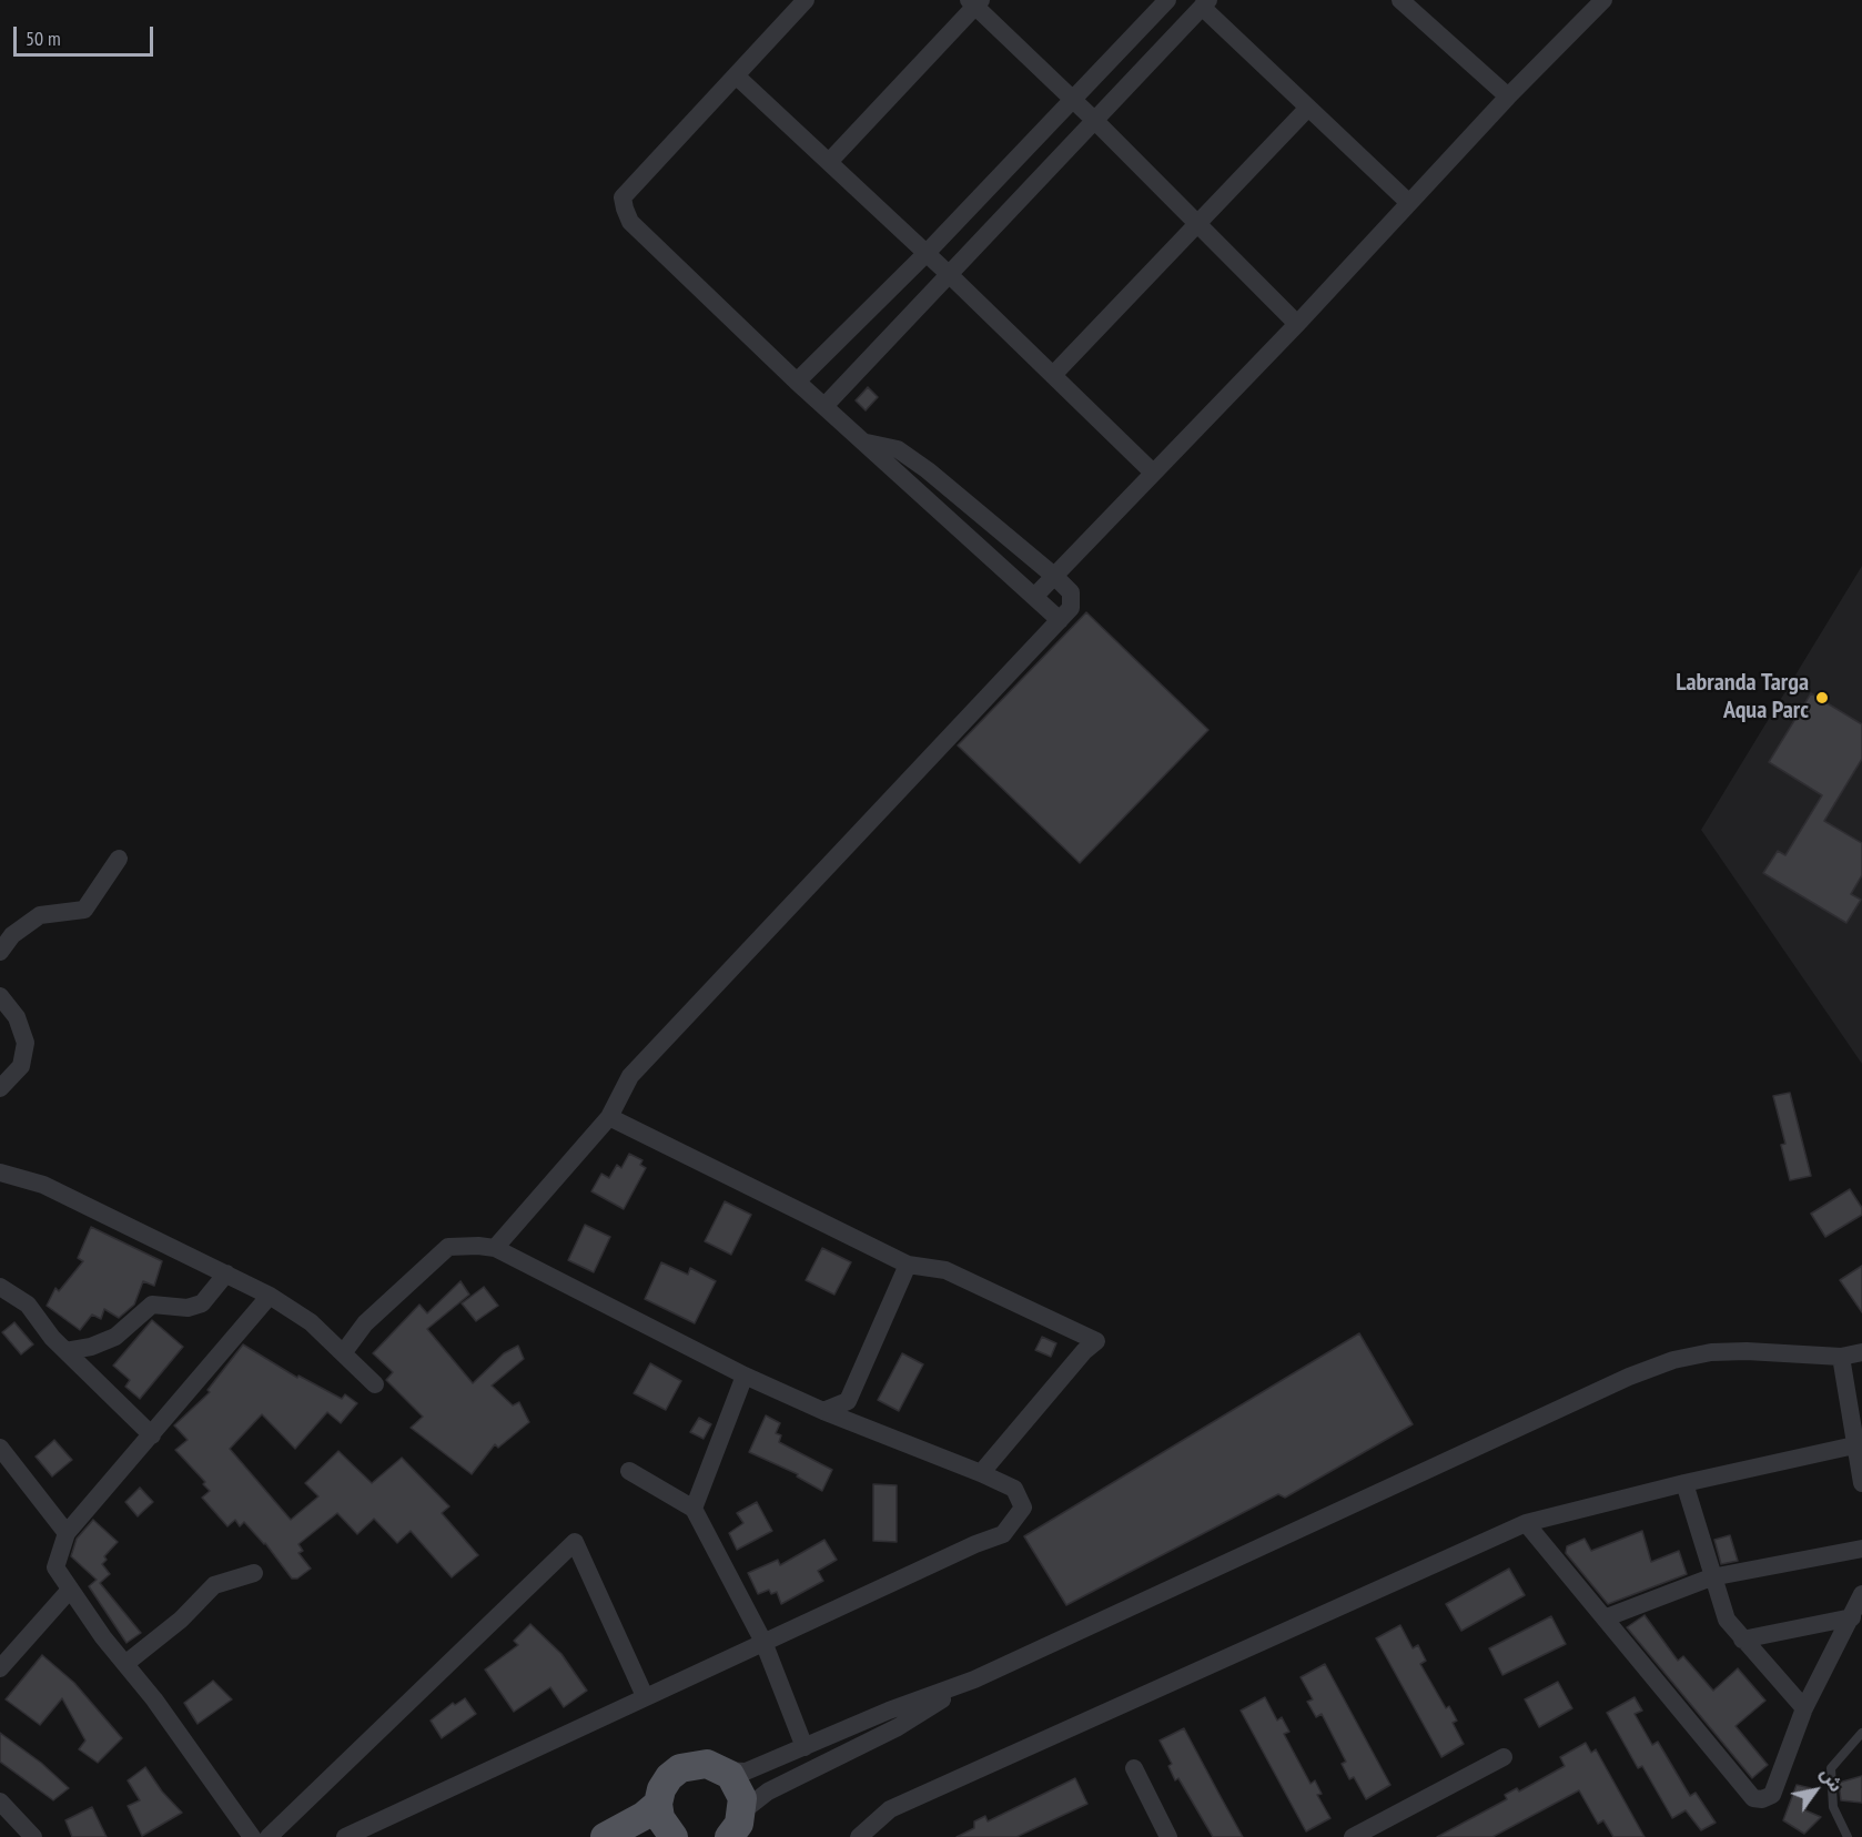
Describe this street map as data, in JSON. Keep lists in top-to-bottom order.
{
  "places": ["Labranda Targa Aqua Parc"],
  "scale_bar": "50 m",
  "north": "top right"
}
